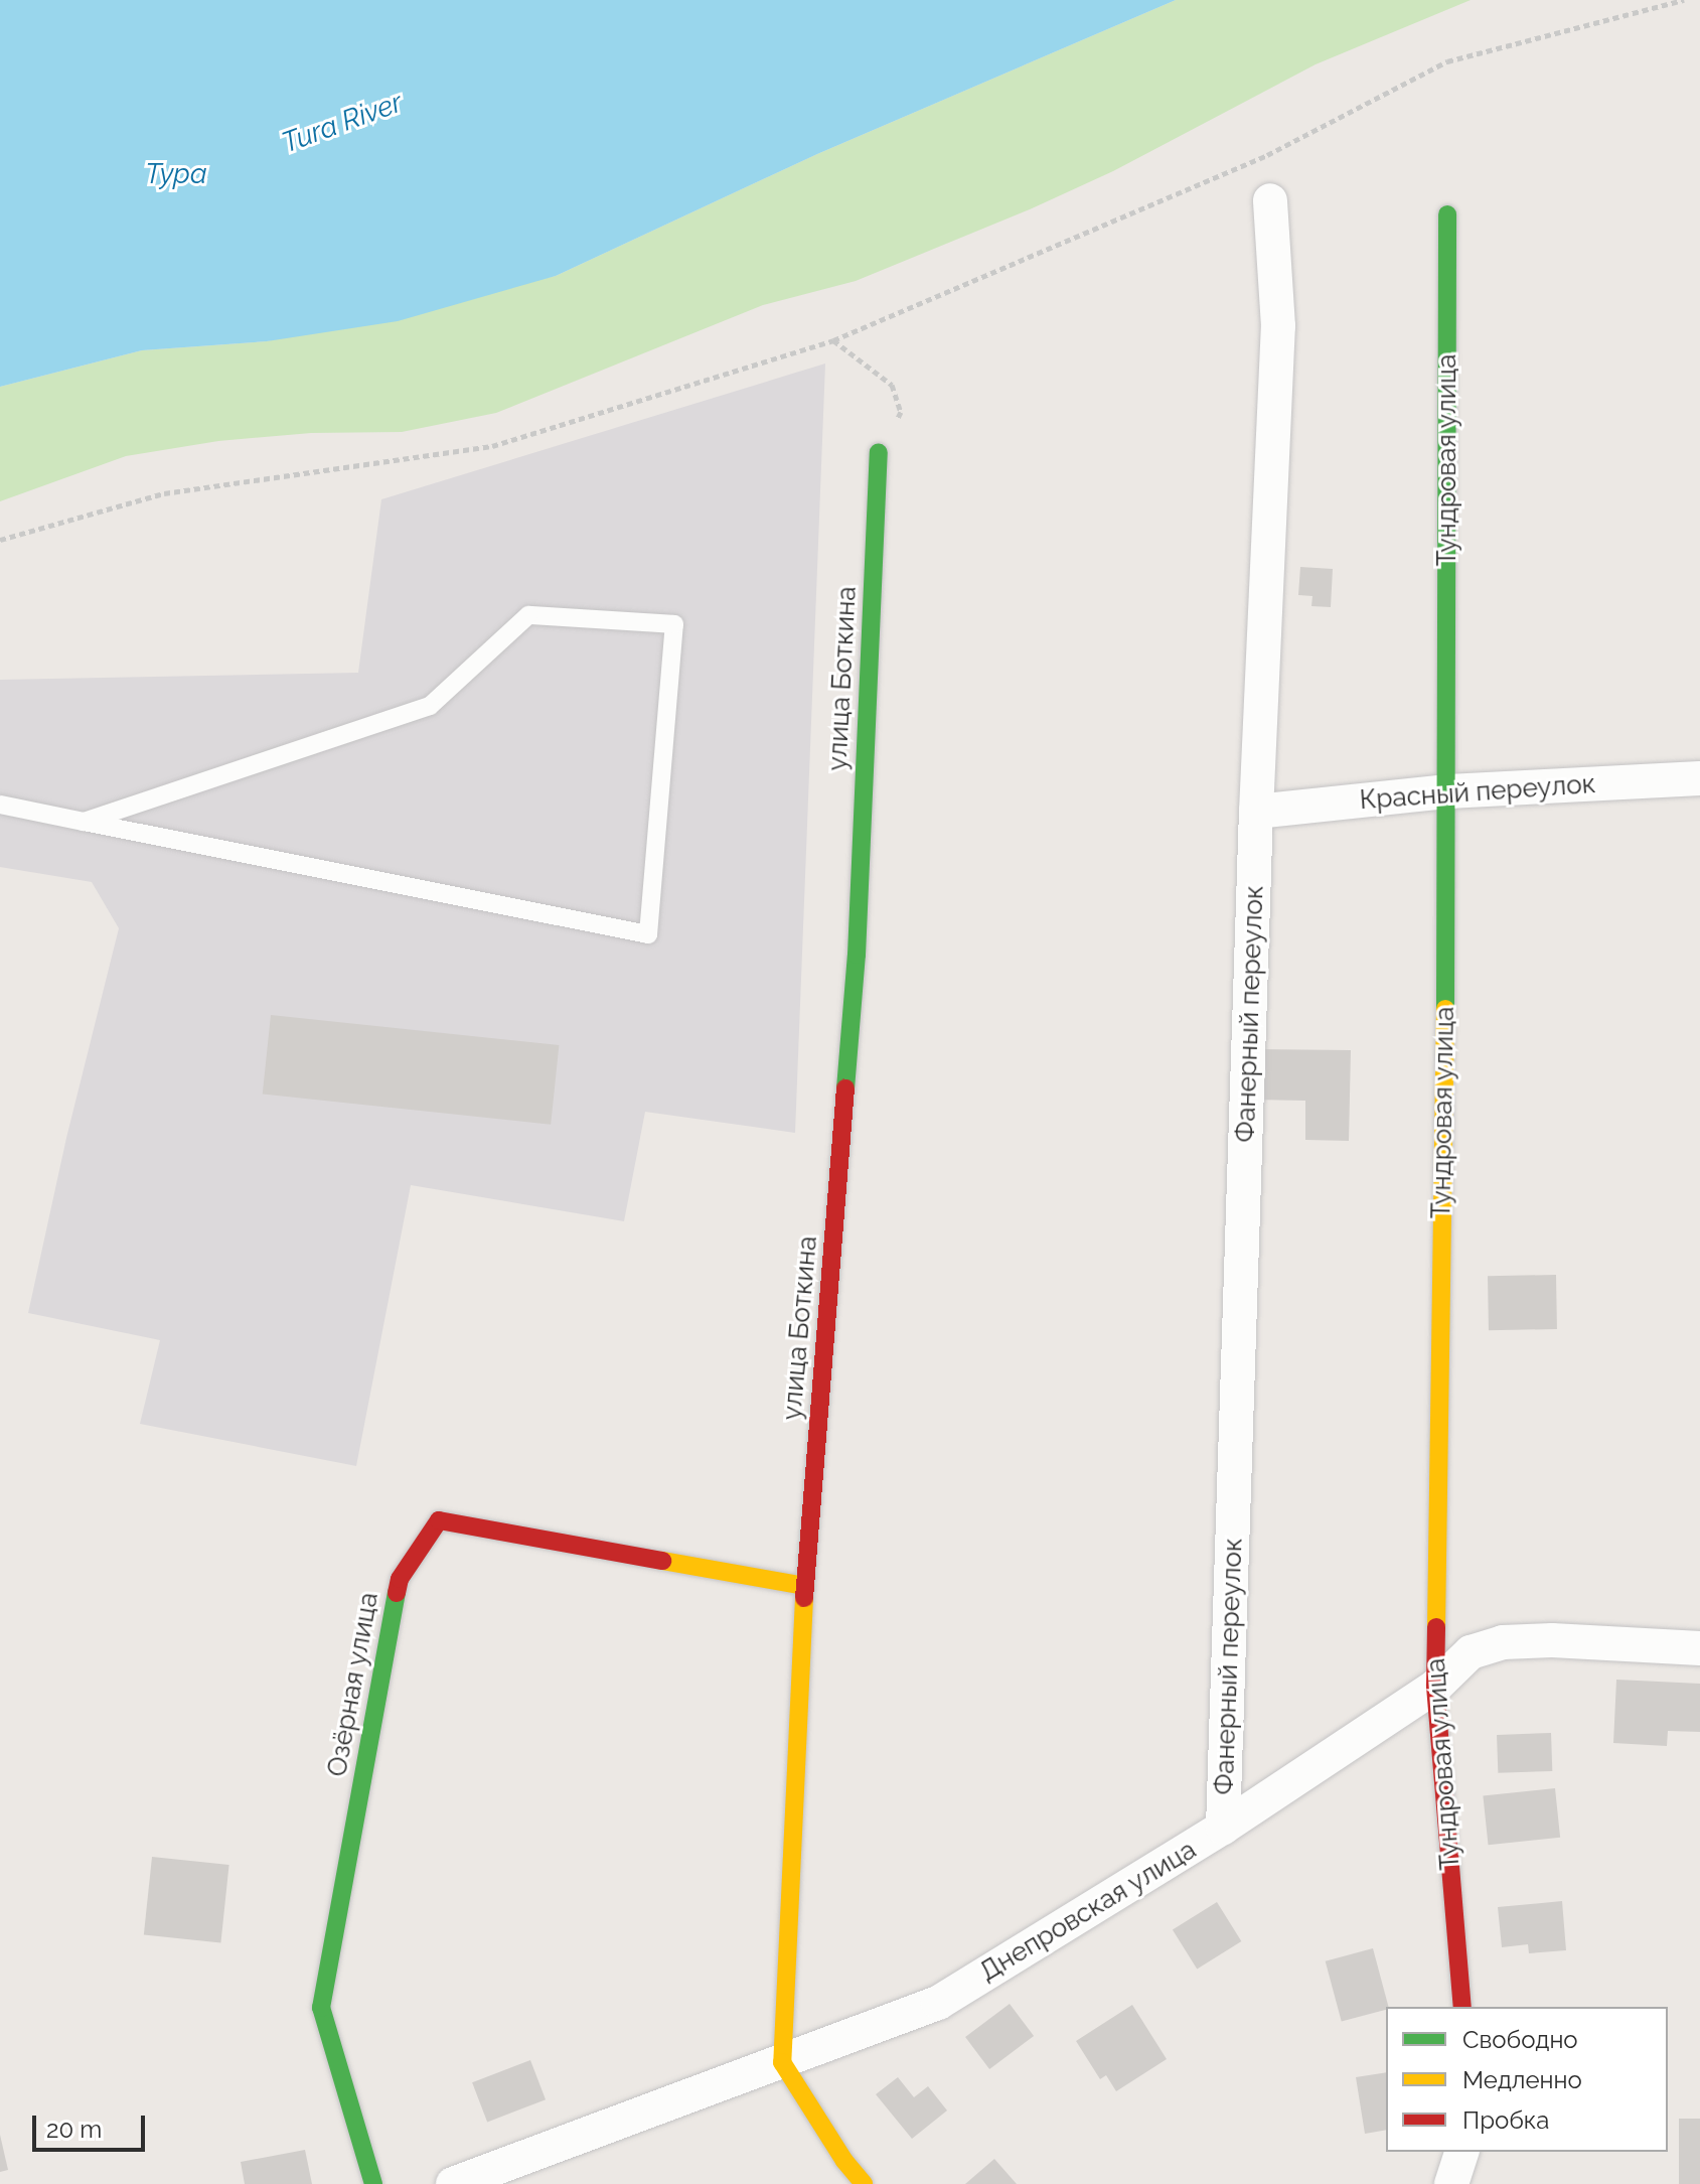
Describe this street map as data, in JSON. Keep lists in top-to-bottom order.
{
  "streets": {
    "street": [
      "Тундровая улица",
      "улица Боткина",
      "Красный переулок",
      "Фанерный переулок",
      "Озёрная улица",
      "Днепровская улица"
    ]
  },
  "crossings": [
    ["Тундровая улица", "Красный переулок"],
    ["Тундровая улица", "Днепровская улица"],
    ["улица Боткина", "Озёрная улица"],
    ["улица Боткина", "Днепровская улица"],
    ["Красный переулок", "Фанерный переулок"],
    ["Фанерный переулок", "Днепровская улица"]
  ],
  "water": ["Tura River", "Тура"],
  "legend": ["Свободно", "Медленно", "Пробка"],
  "scale_bar": "20 m"
}
